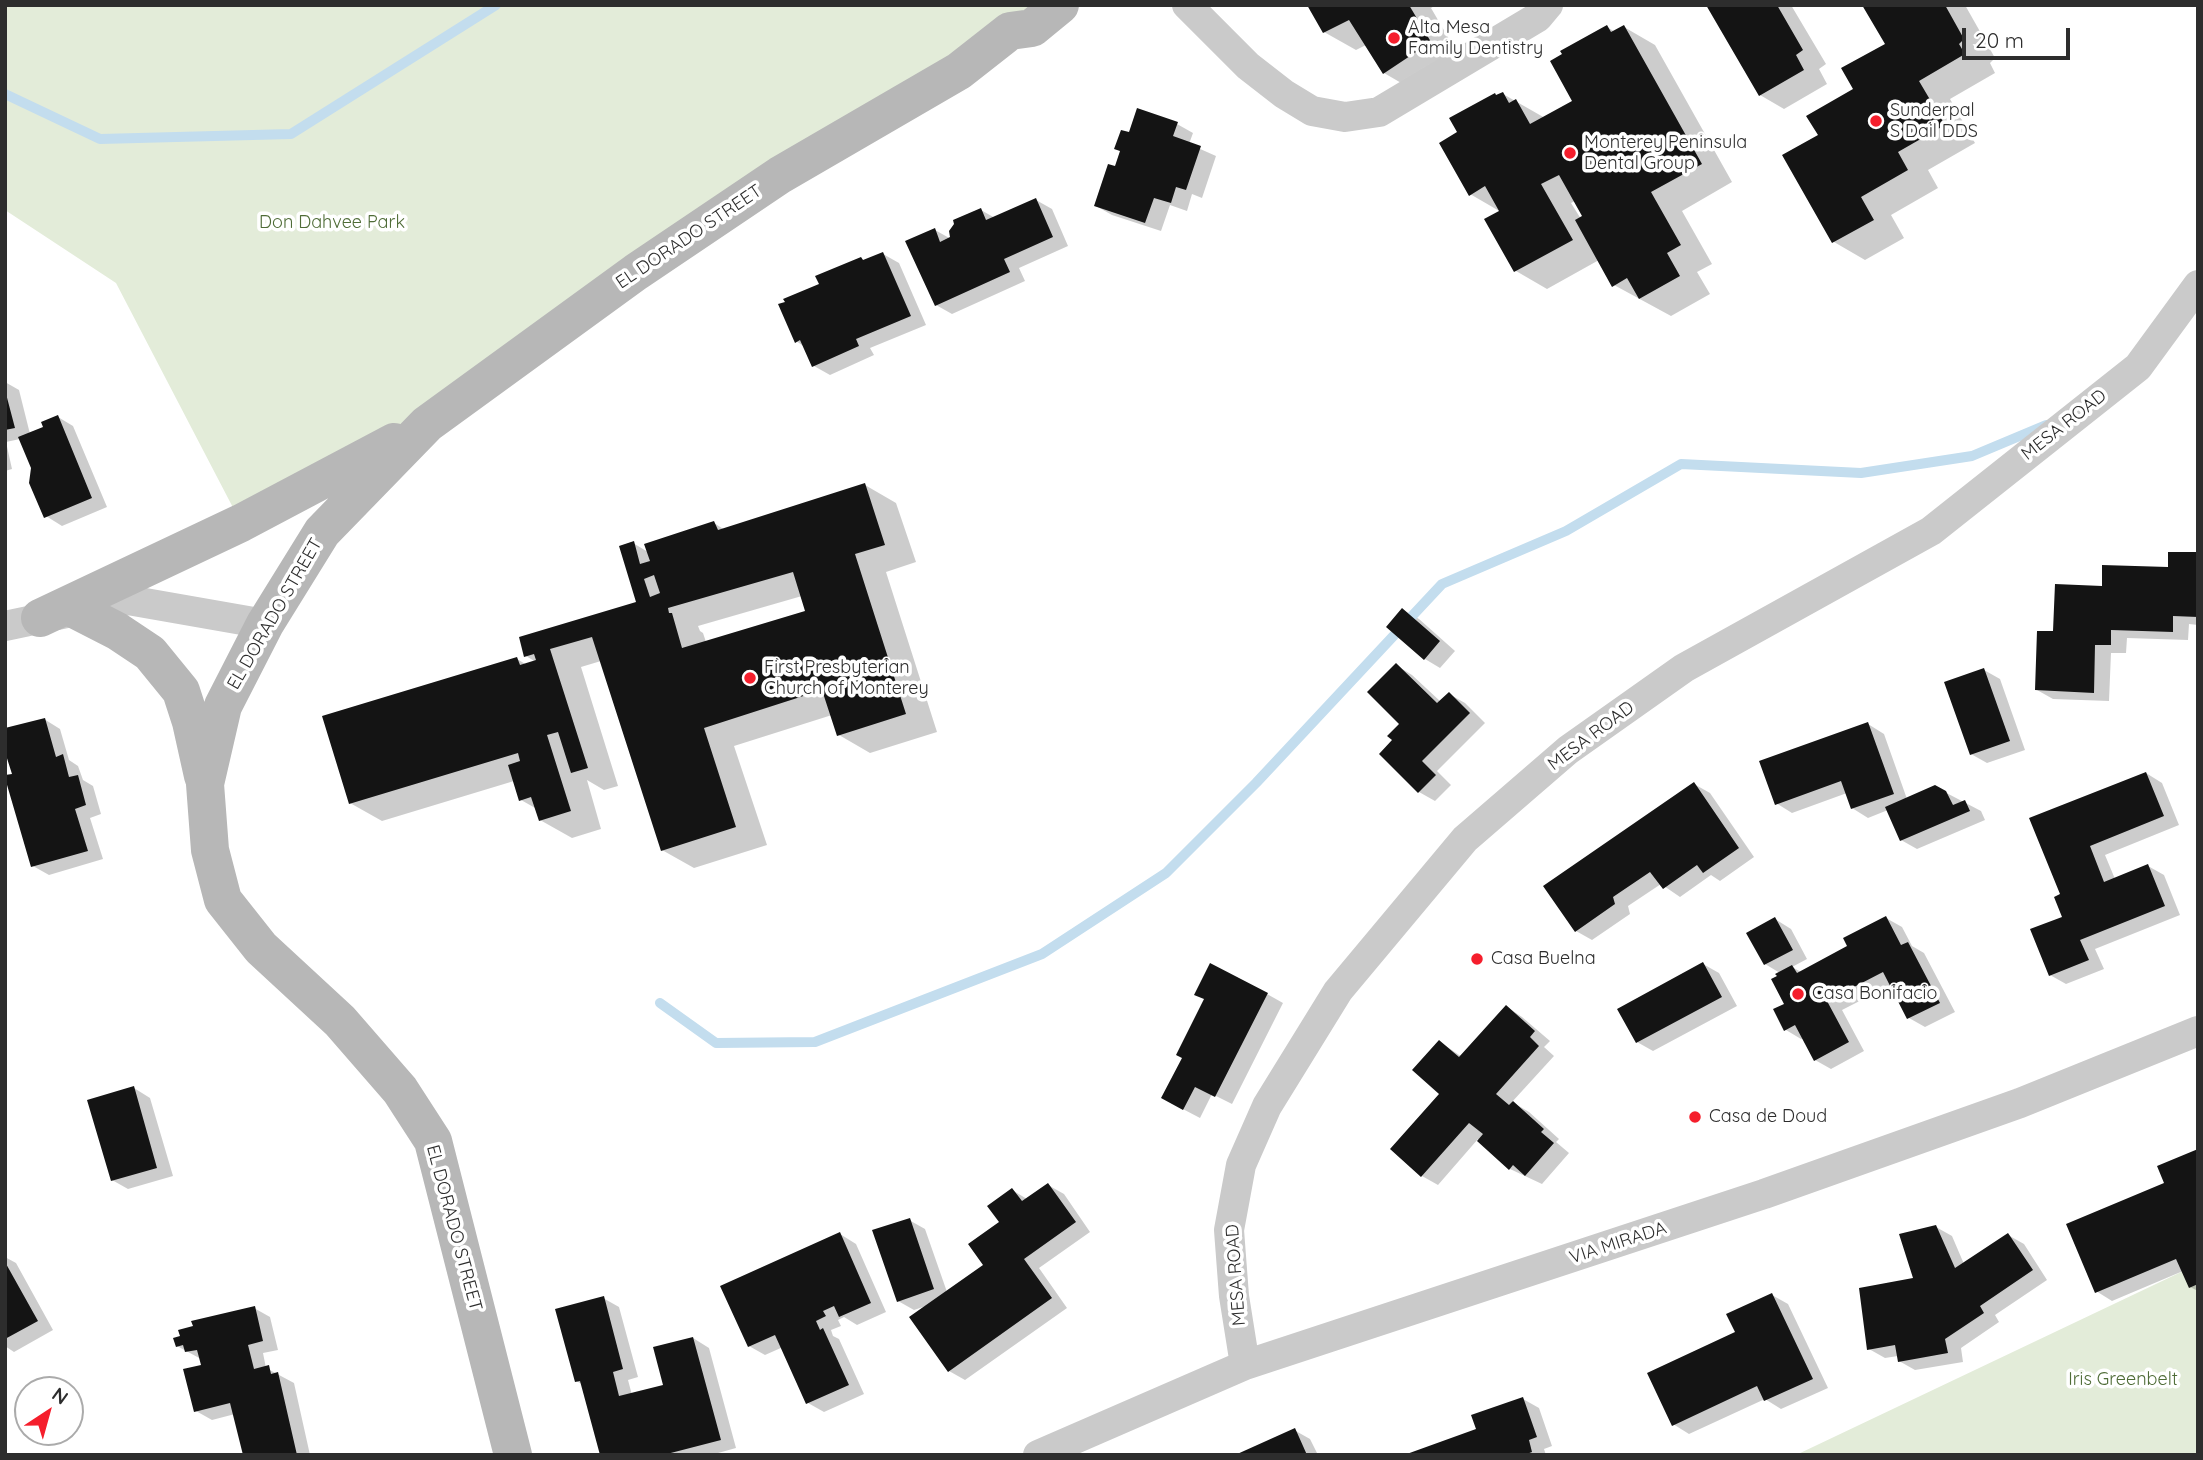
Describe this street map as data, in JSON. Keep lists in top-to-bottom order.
{
  "streets": {
    "street": ["EL DORADO STREET", "MESA ROAD", "VIA MIRADA"]
  },
  "crossings": [
    ["MESA ROAD", "VIA MIRADA"]
  ],
  "parks": ["Don Dahvee Park", "Iris Greenbelt"],
  "places": [
    "Alta Mesa Family Dentistry",
    "Sunderpal S Dail DDS",
    "Monterey Peninsula Dental Group",
    "First Presbyterian Church of Monterey",
    "Casa Buelna",
    "Casa Bonifacio",
    "Casa de Doud"
  ],
  "scale_bar": "20 m",
  "north": "top right"
}
